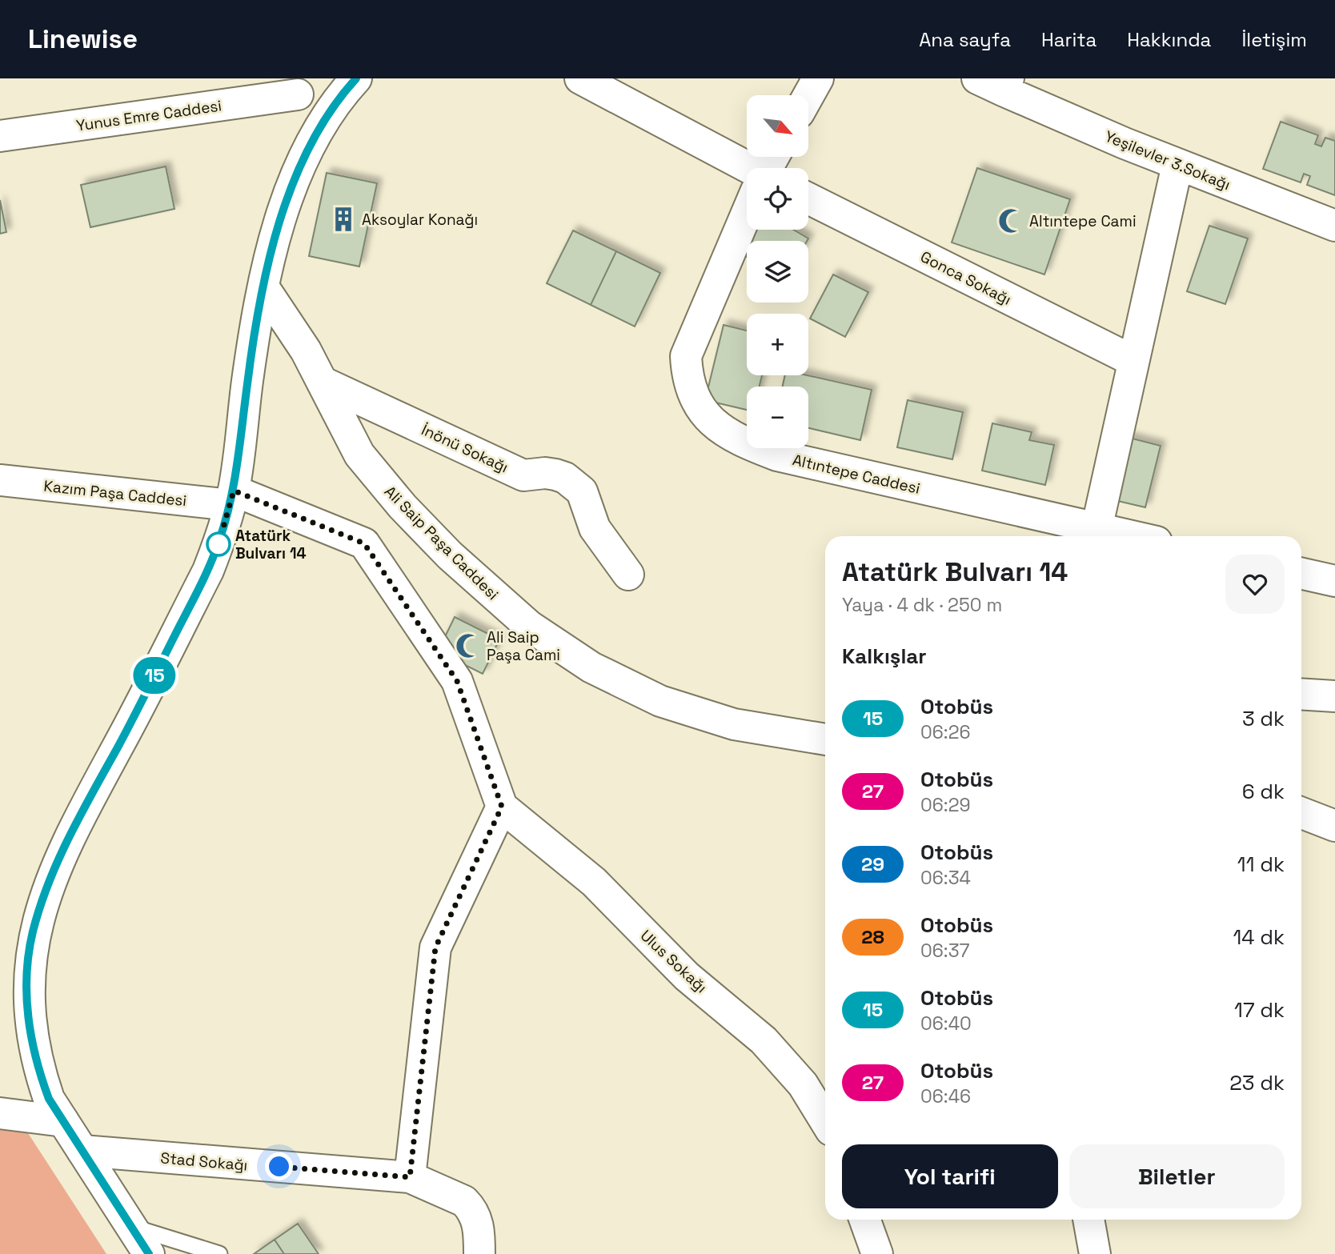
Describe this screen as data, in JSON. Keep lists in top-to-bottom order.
{
  "streets": {
    "street": [
      "Yunus Emre Caddesi",
      "Yeşilevler 3.Sokağı",
      "Gonca Sokağı",
      "İnönü Sokağı",
      "Altıntepe Caddesi",
      "Kazım Paşa Caddesi",
      "Ali Saip Paşa Caddesi",
      "Ulus Sokağı",
      "Stad Sokağı"
    ]
  },
  "crossings": [
    ["İnönü Sokağı", "Ali Saip Paşa Caddesi"],
    ["Kazım Paşa Caddesi", "Ulus Sokağı"]
  ],
  "places": {
    "building": ["Aksoylar Konağı"],
    "mosque": ["Altıntepe Cami", "Ali Saip Paşa Cami"],
    "other": ["Atatürk Bulvarı 14"]
  },
  "lines": ["bus line 15"],
  "north": "bottom right",
  "page": {
    "header": "Linewise",
    "nav": [
      "Ana sayfa",
      "Harita",
      "Hakkında",
      "İletişim"
    ],
    "on_map": "15",
    "map_buttons": ["+", "−"],
    "heading": [
      ["Atatürk Bulvarı 14", "Yaya · 4 dk · 250 m"],
      "Kalkışlar"
    ],
    "list": [
      {
        "mark": "15",
        "name": "Otobüs",
        "note": "06:26",
        "value": "3 dk"
      },
      {
        "mark": "27",
        "name": "Otobüs",
        "note": "06:29",
        "value": "6 dk"
      },
      {
        "mark": "29",
        "name": "Otobüs",
        "note": "06:34",
        "value": "11 dk"
      },
      {
        "mark": "28",
        "name": "Otobüs",
        "note": "06:37",
        "value": "14 dk"
      },
      {
        "mark": "15",
        "name": "Otobüs",
        "note": "06:40",
        "value": "17 dk"
      },
      {
        "mark": "27",
        "name": "Otobüs",
        "note": "06:46",
        "value": "23 dk"
      }
    ],
    "buttons": ["Yol tarifi", "Biletler"]
  }
}
